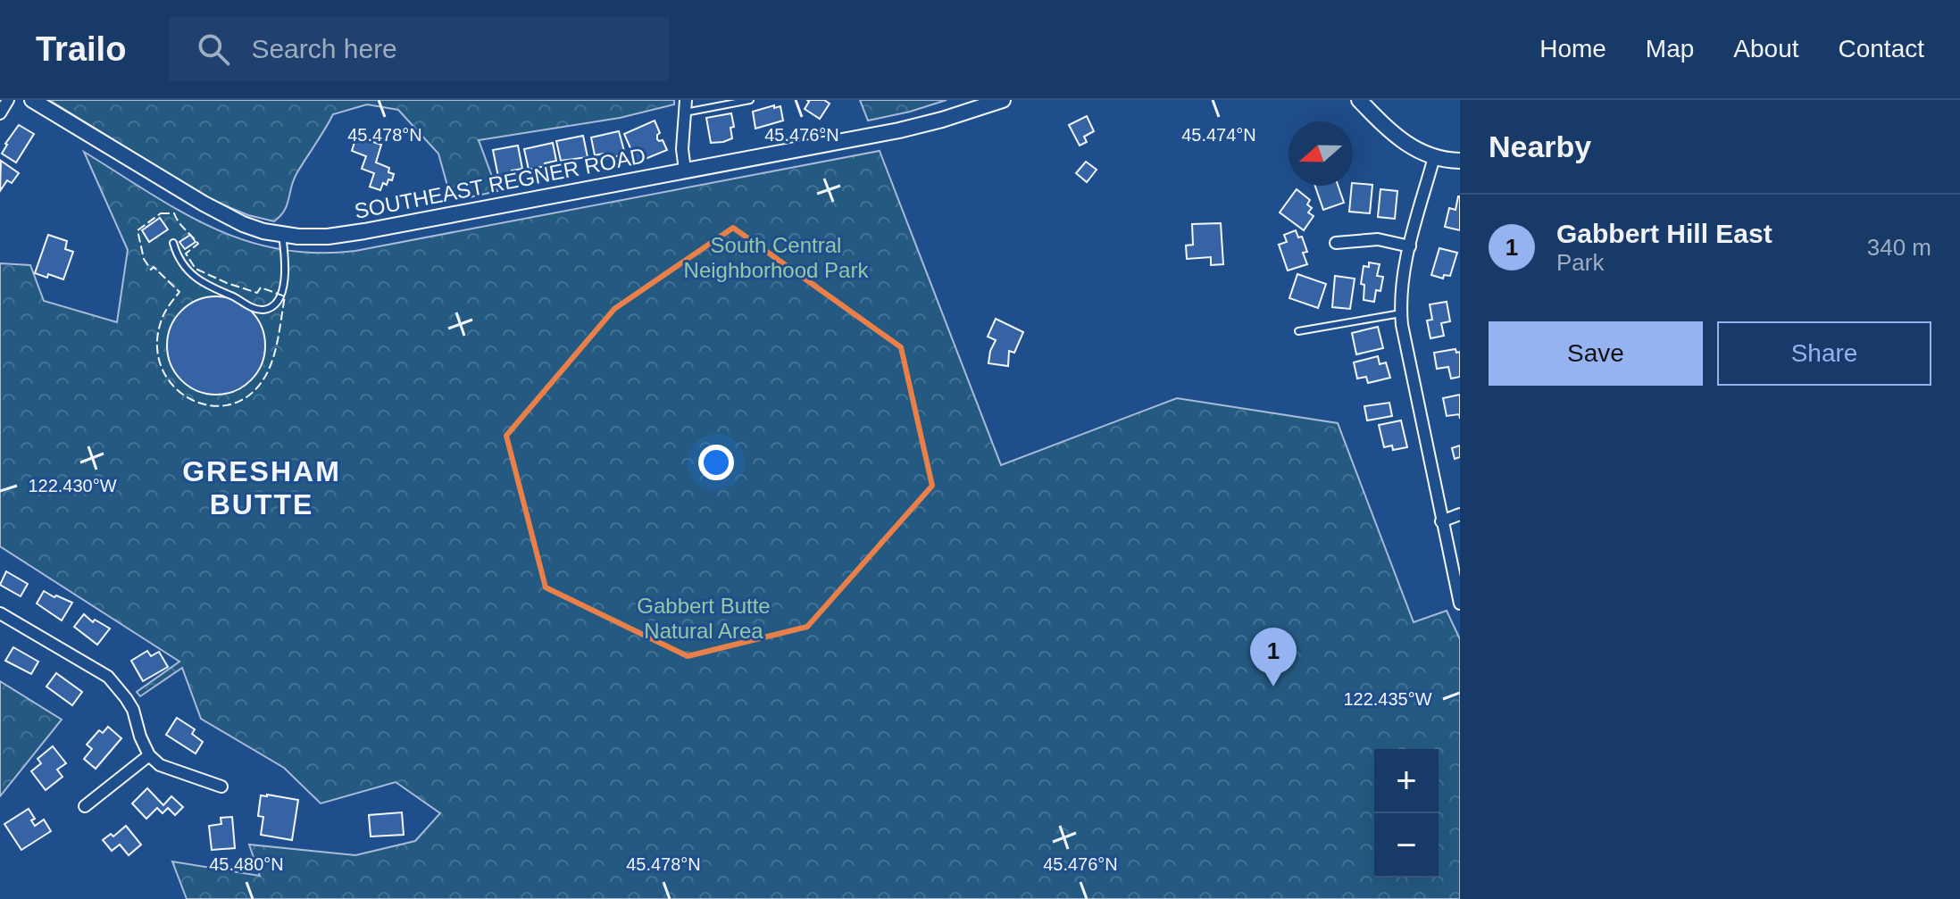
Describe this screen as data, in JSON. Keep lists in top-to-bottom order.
{
  "streets": {
    "street": ["SOUTHEAST REGNER ROAD"]
  },
  "districts": ["GRESHAM BUTTE"],
  "parks": ["South Central Neighborhood Park", "Gabbert Butte Natural Area"],
  "north": "left",
  "page": {
    "header": "Trailo",
    "search": "Search here",
    "nav": [
      "Home",
      "Map",
      "About",
      "Contact"
    ],
    "heading": "Nearby",
    "list": [
      {
        "mark": "1",
        "name": "Gabbert Hill East",
        "note": "Park",
        "value": "340 m"
      }
    ],
    "buttons": ["Save", "Share"],
    "pins": "1",
    "map_buttons": ["+", "−"]
  },
  "coordinates": [
    "45.478°N",
    "45.476°N",
    "45.474°N",
    "122.430°W",
    "122.435°W",
    "45.480°N"
  ]
}
